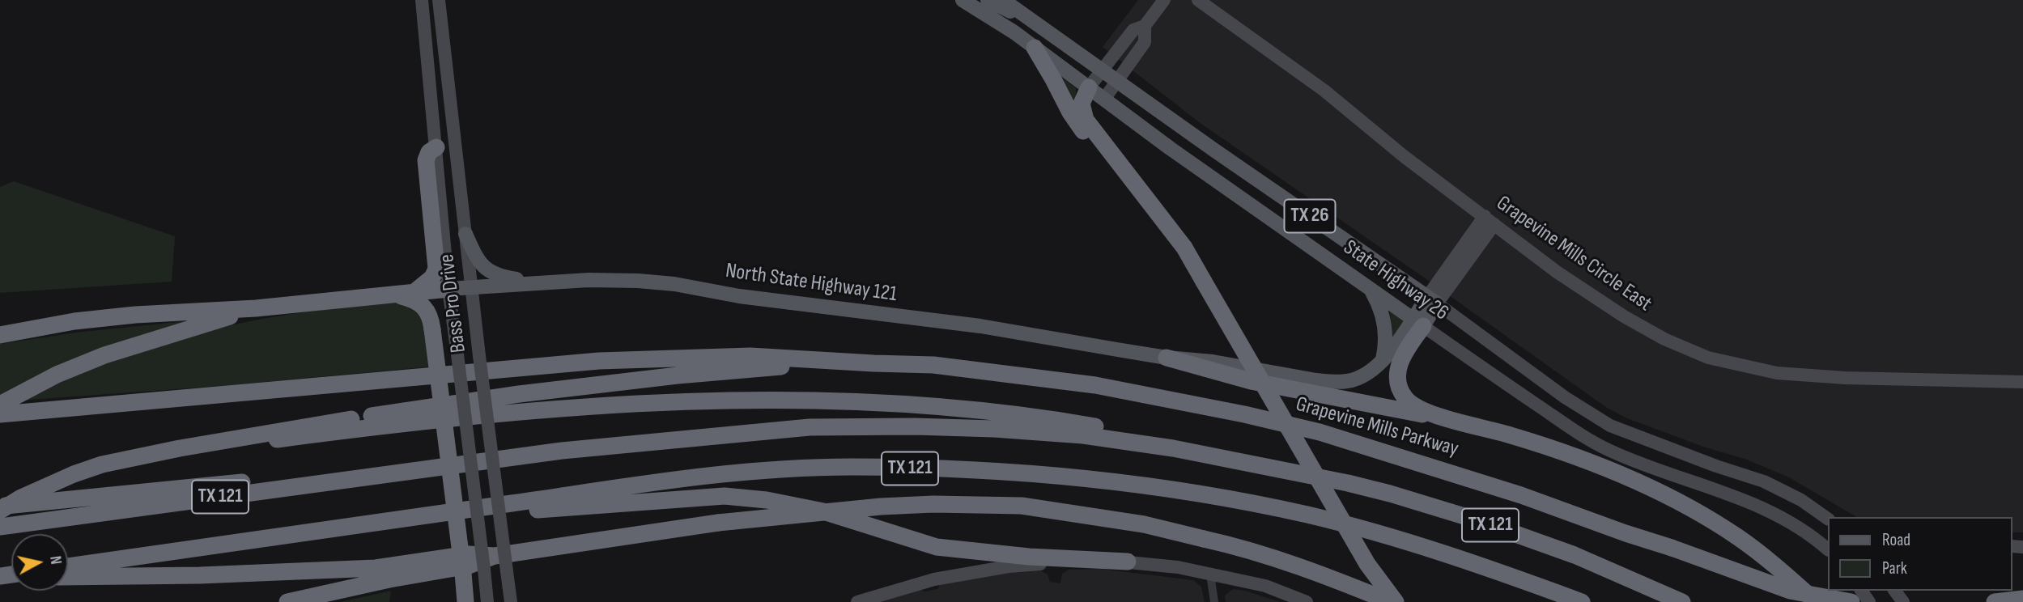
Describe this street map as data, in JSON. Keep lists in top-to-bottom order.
{
  "streets": {
    "highway": ["Grapevine Mills Parkway", "TX 121"],
    "main road": [
      "TX 26",
      "Grapevine Mills Circle East",
      "State Highway 26",
      "North State Highway 121",
      "Bass Pro Drive"
    ]
  },
  "crossings": [
    ["North State Highway 121", "Bass Pro Drive"]
  ],
  "legend": ["Road", "Park"],
  "north": "right"
}
